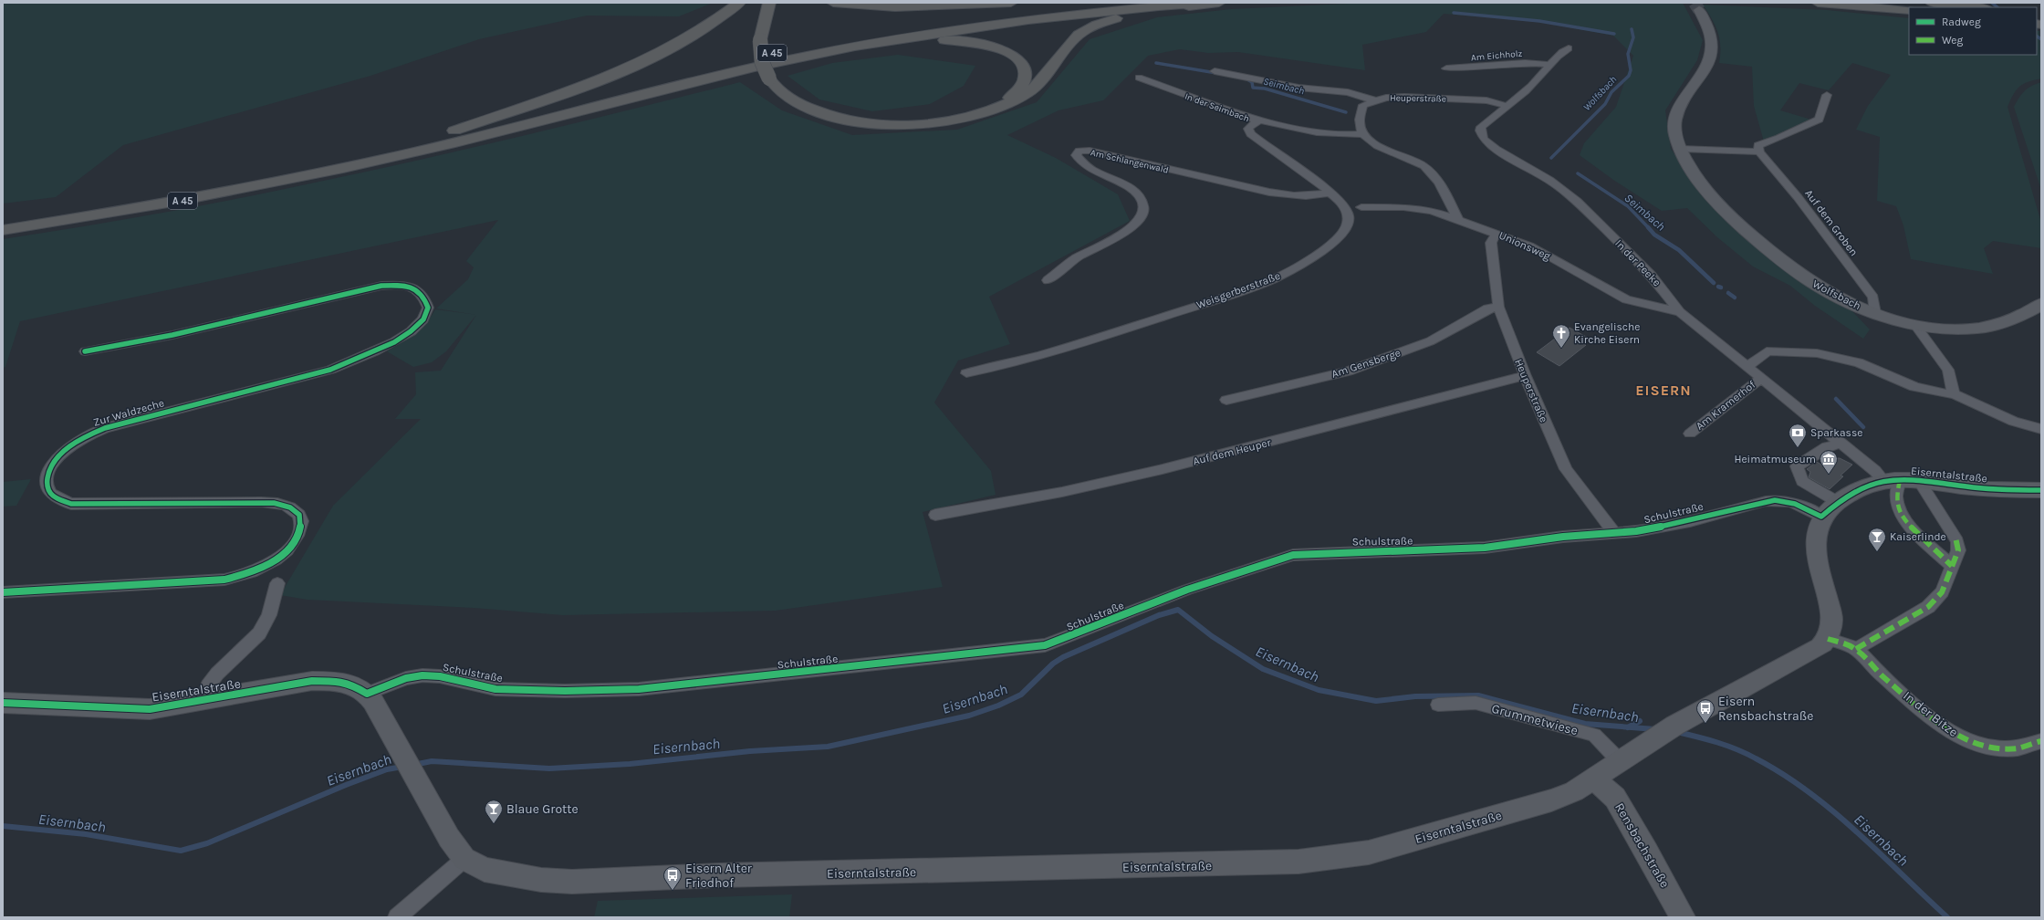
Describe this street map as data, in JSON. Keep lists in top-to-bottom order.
{
  "streets": {
    "highway": ["A 45"],
    "main road": ["Wolfsbach", "Eiserntalstraße", "Rensbachstraße"],
    "street": [
      "Am Eichholz",
      "Heuperstraße",
      "In der Seimbach",
      "Am Schlangenwald",
      "Auf dem Groben",
      "Unionsweg",
      "In der Peeke",
      "Weisgerberstraße",
      "Am Gensberge",
      "Am Kramerhof",
      "Zur Waldzeche",
      "Auf dem Heuper",
      "Schulstraße",
      "In der Bitze",
      "Grummetwiese"
    ]
  },
  "crossings": [
    ["Am Eichholz", "In der Peeke"],
    ["Heuperstraße", "In der Seimbach"],
    ["Heuperstraße", "Unionsweg"],
    ["Heuperstraße", "In der Peeke"],
    ["Heuperstraße", "Am Gensberge"],
    ["Heuperstraße", "Auf dem Heuper"],
    ["Heuperstraße", "Schulstraße"],
    ["In der Seimbach", "Weisgerberstraße"],
    ["Am Schlangenwald", "Weisgerberstraße"],
    ["Auf dem Groben", "Wolfsbach"],
    ["Unionsweg", "In der Peeke"],
    ["In der Peeke", "Am Kramerhof"],
    ["In der Peeke", "Eiserntalstraße"],
    ["Eiserntalstraße", "Schulstraße"],
    ["Eiserntalstraße", "In der Bitze"],
    ["Eiserntalstraße", "Grummetwiese"],
    ["Eiserntalstraße", "Rensbachstraße"]
  ],
  "districts": ["EISERN"],
  "water": ["Seimbach", "Wolfsbach", "Eisernbach"],
  "places": {
    "church": ["Evangelische Kirche Eisern"],
    "bank": ["Sparkasse"],
    "museum": ["Heimatmuseum"],
    "bar": ["Kaiserlinde", "Blaue Grotte"],
    "bus stop": ["Eisern Rensbachstraße", "Eisern Alter Friedhof"]
  },
  "legend": ["Radweg", "Weg"]
}
